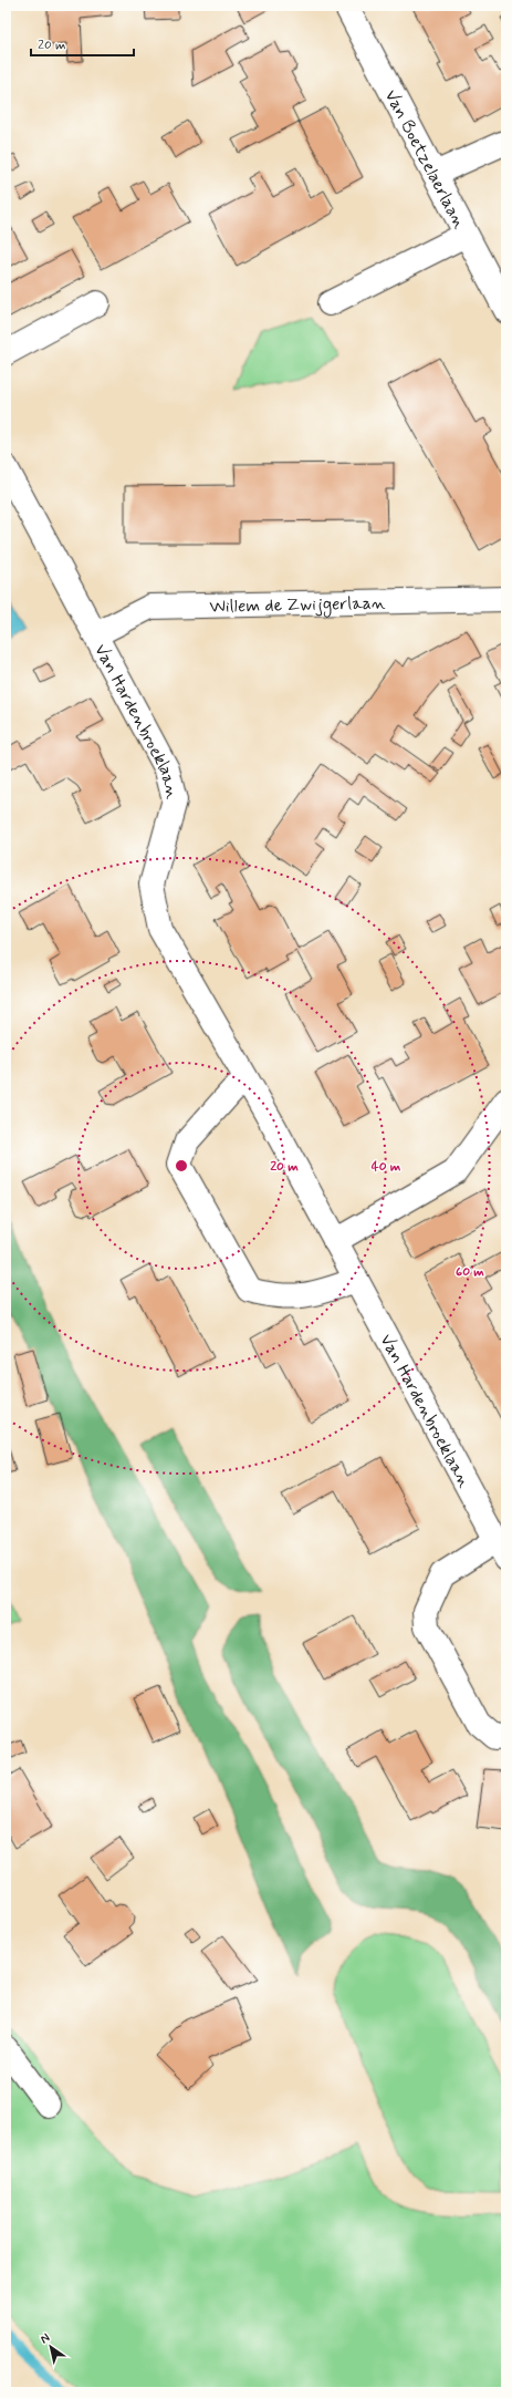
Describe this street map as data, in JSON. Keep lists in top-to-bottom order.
{
  "streets": {
    "street": ["Van Boetzelaerlaan", "Willem de Zwijgerlaan", "Van Hardenbroeklaan"]
  },
  "crossings": [
    ["Willem de Zwijgerlaan", "Van Hardenbroeklaan"]
  ],
  "scale_bar": "20 m",
  "north": "top left",
  "rings": ["20 m", "40 m", "60 m"]
}
